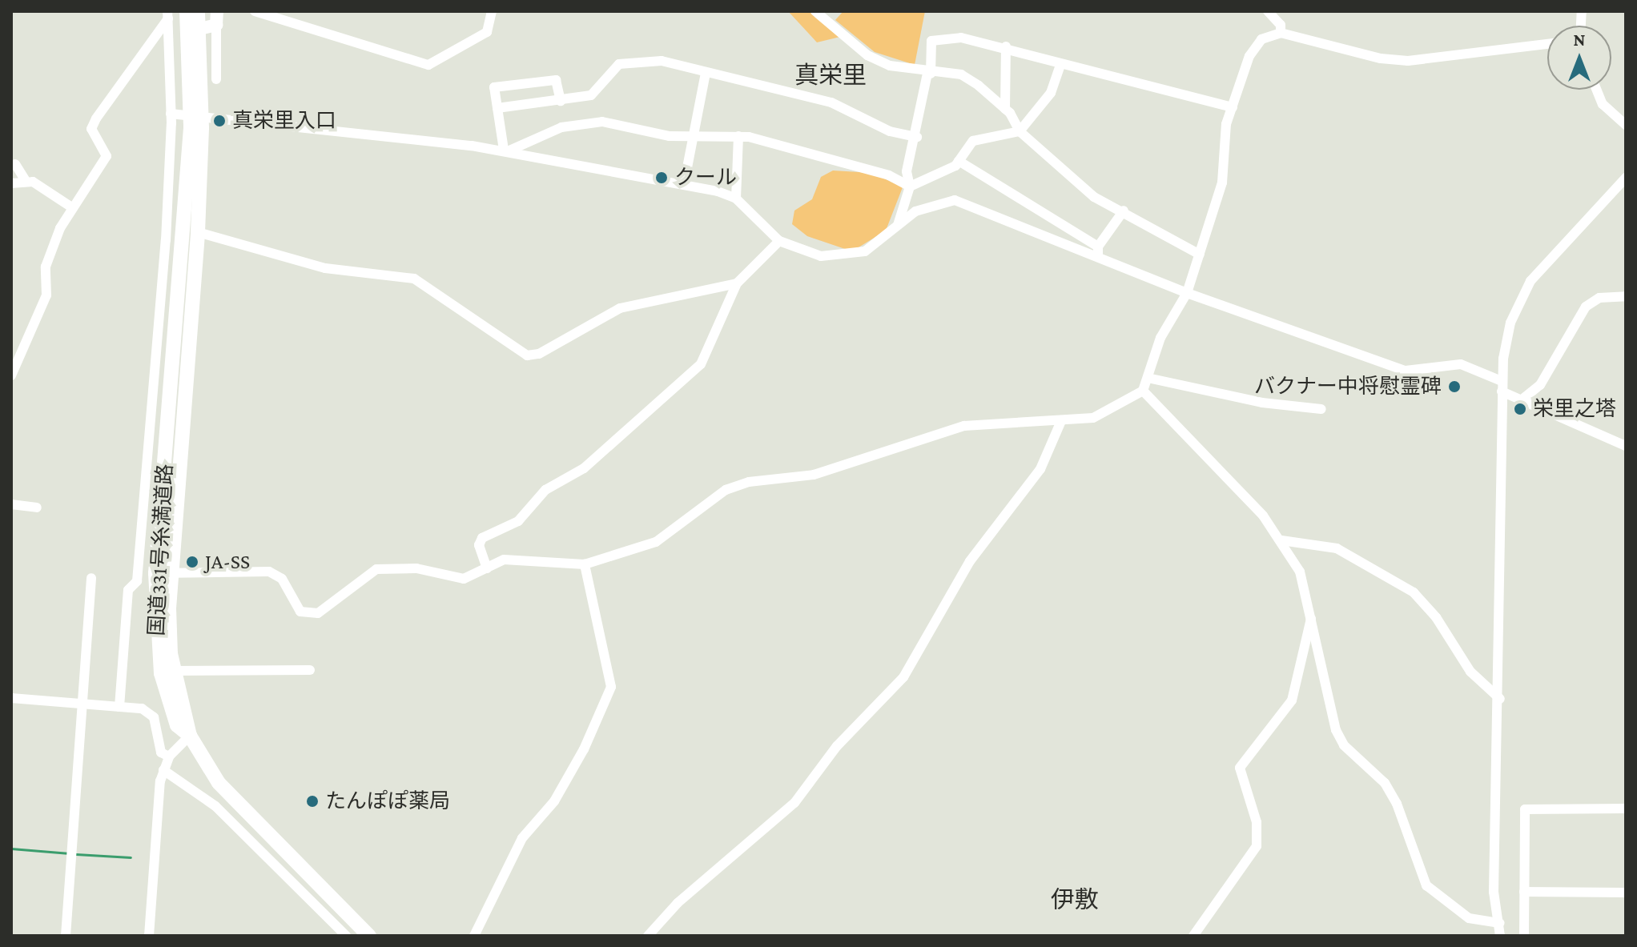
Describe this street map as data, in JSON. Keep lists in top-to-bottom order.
{
  "streets": {
    "highway": ["国道331号糸満道路"]
  },
  "districts": ["真栄里", "伊敷"],
  "places": [
    "真栄里入口",
    "クール",
    "バクナー中将慰霊碑",
    "栄里之塔",
    "JA-SS",
    "たんぽぽ薬局"
  ],
  "north": "top"
}
